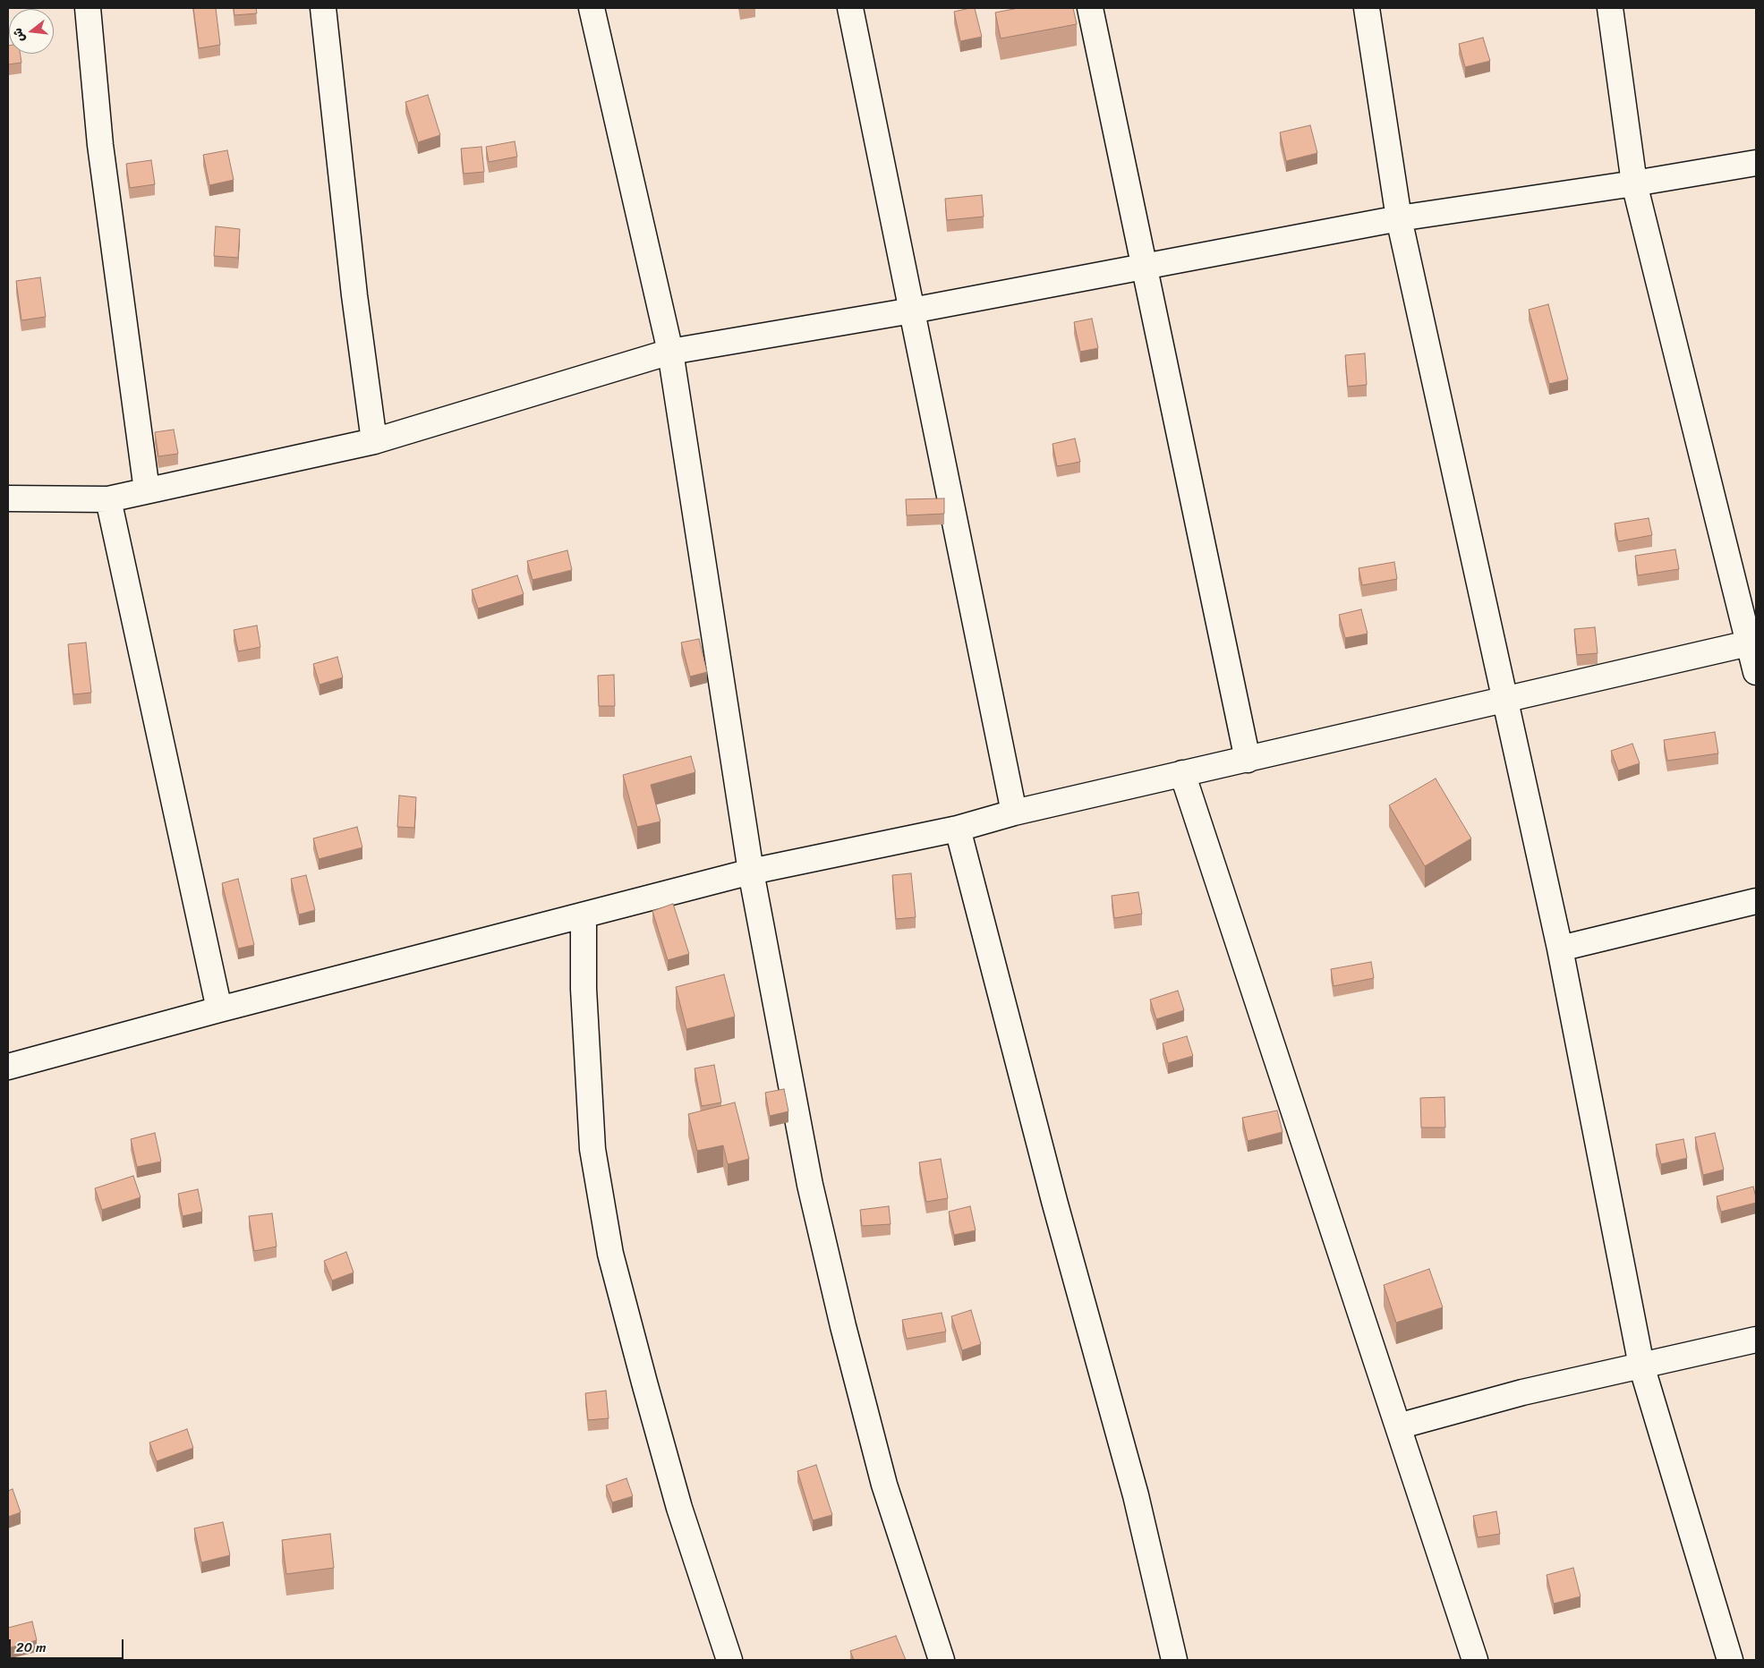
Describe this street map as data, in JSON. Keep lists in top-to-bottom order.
{
  "scale_bar": "20 m",
  "north": "left"
}
